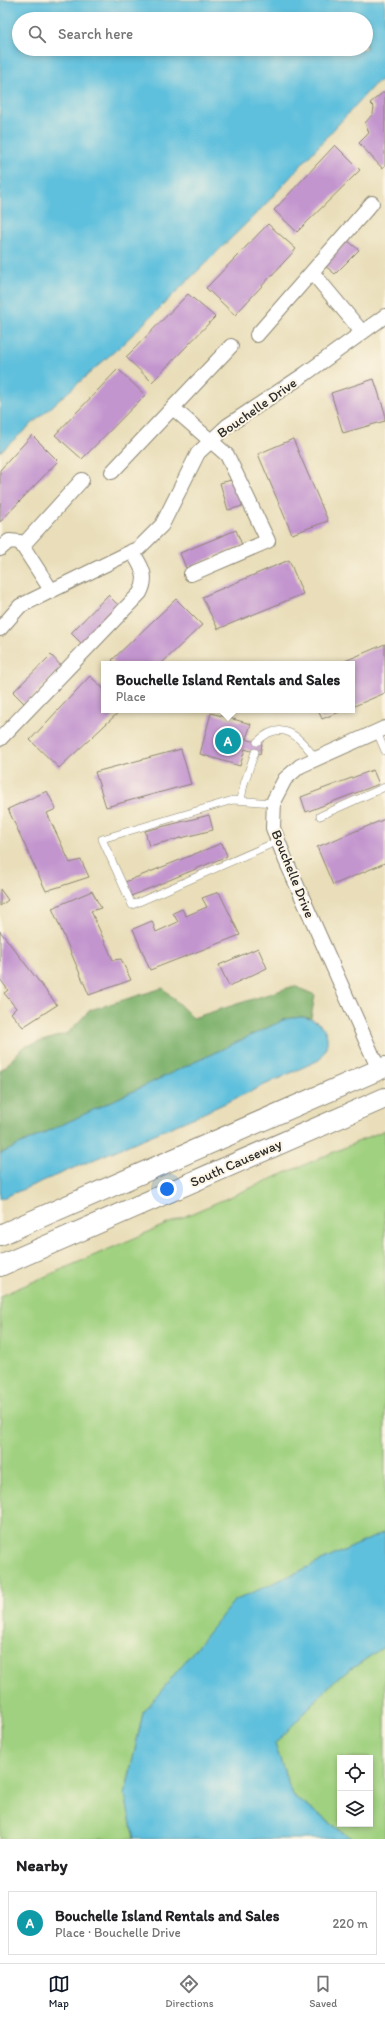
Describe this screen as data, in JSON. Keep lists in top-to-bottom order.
{
  "streets": {
    "main road": ["South Causeway"],
    "street": ["Bouchelle Drive"]
  },
  "crossings": [
    ["Bouchelle Drive", "South Causeway"]
  ],
  "page": {
    "search": "Search here",
    "popup": ["Bouchelle Island Rentals and Sales", "Place"],
    "pins": "A",
    "heading": "Nearby",
    "list": [
      {
        "mark": "A",
        "name": "Bouchelle Island Rentals and Sales",
        "note": "Place · Bouchelle Drive",
        "value": "220 m"
      }
    ],
    "nav": ["Map", "Directions", "Saved"]
  }
}
